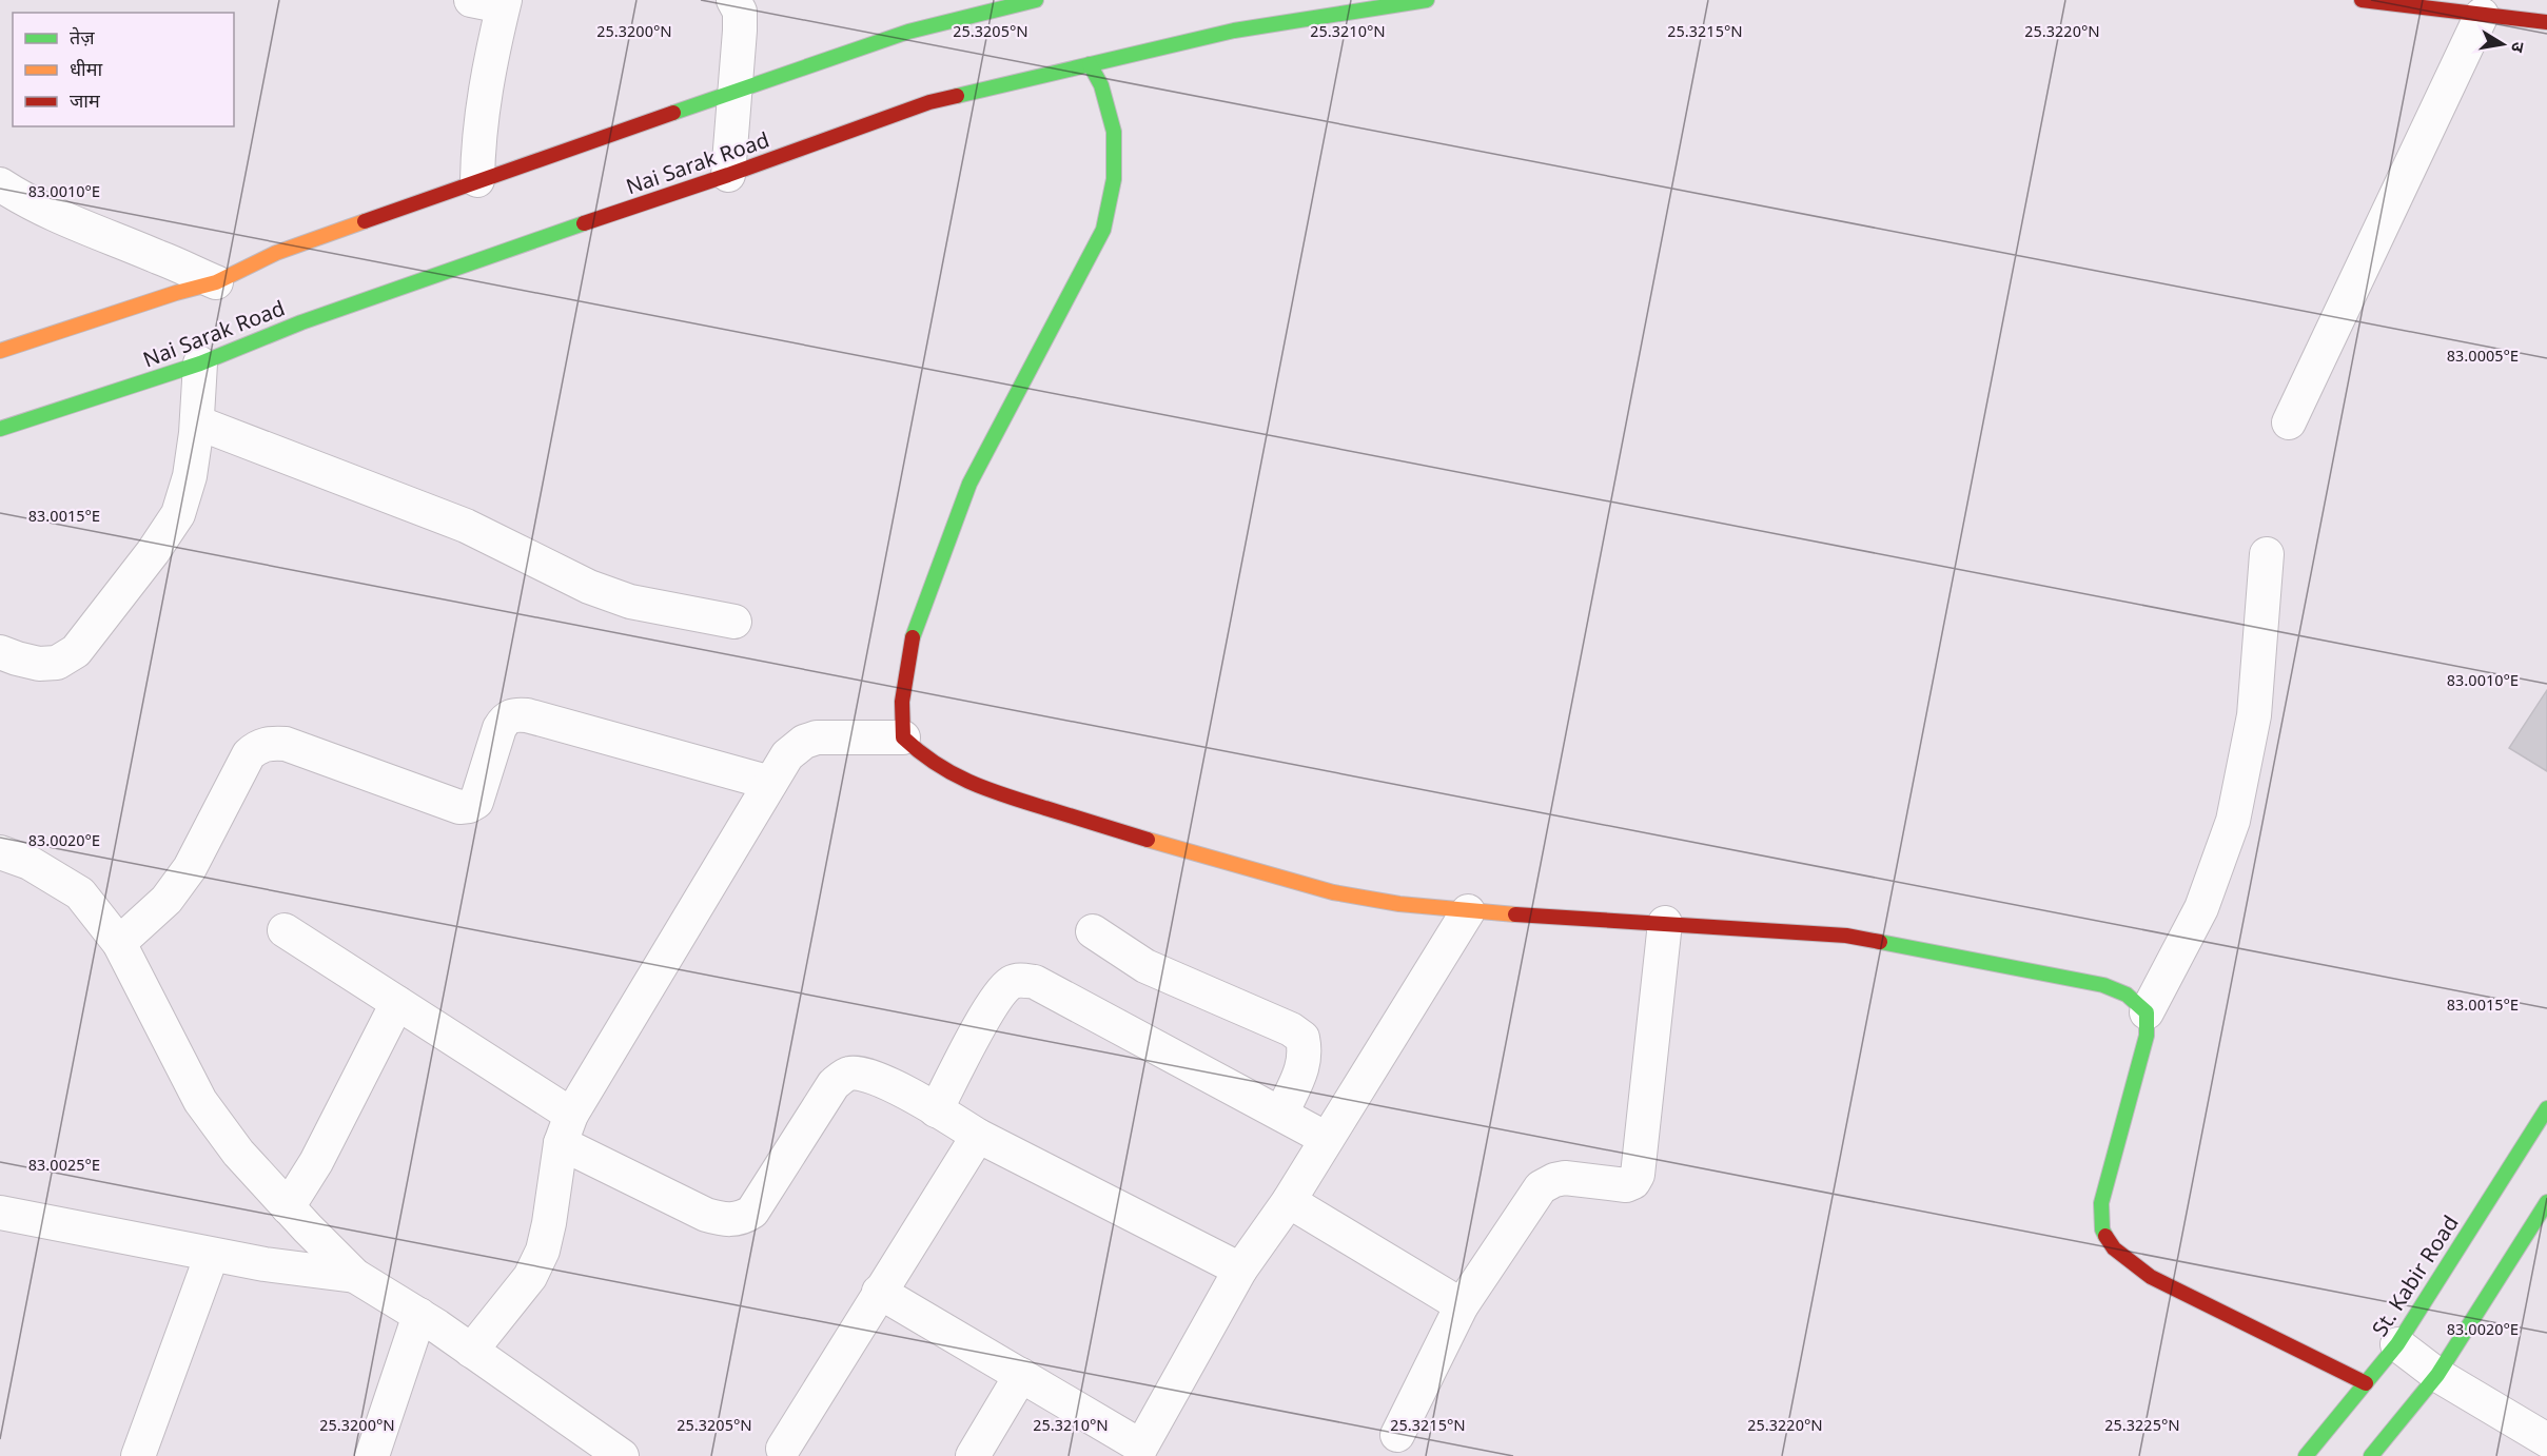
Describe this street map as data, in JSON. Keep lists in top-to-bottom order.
{
  "streets": {
    "main road": ["Nai Sarak Road", "St. Kabir Road"]
  },
  "legend": ["तेज़", "धीमा", "जाम"],
  "north": "right",
  "coordinates": [
    "25.3200°N",
    "25.3205°N",
    "25.3210°N",
    "25.3215°N",
    "25.3220°N",
    "83.0010°E",
    "83.0005°E",
    "83.0015°E",
    "83.0020°E",
    "83.0025°E",
    "25.3225°N"
  ]
}
